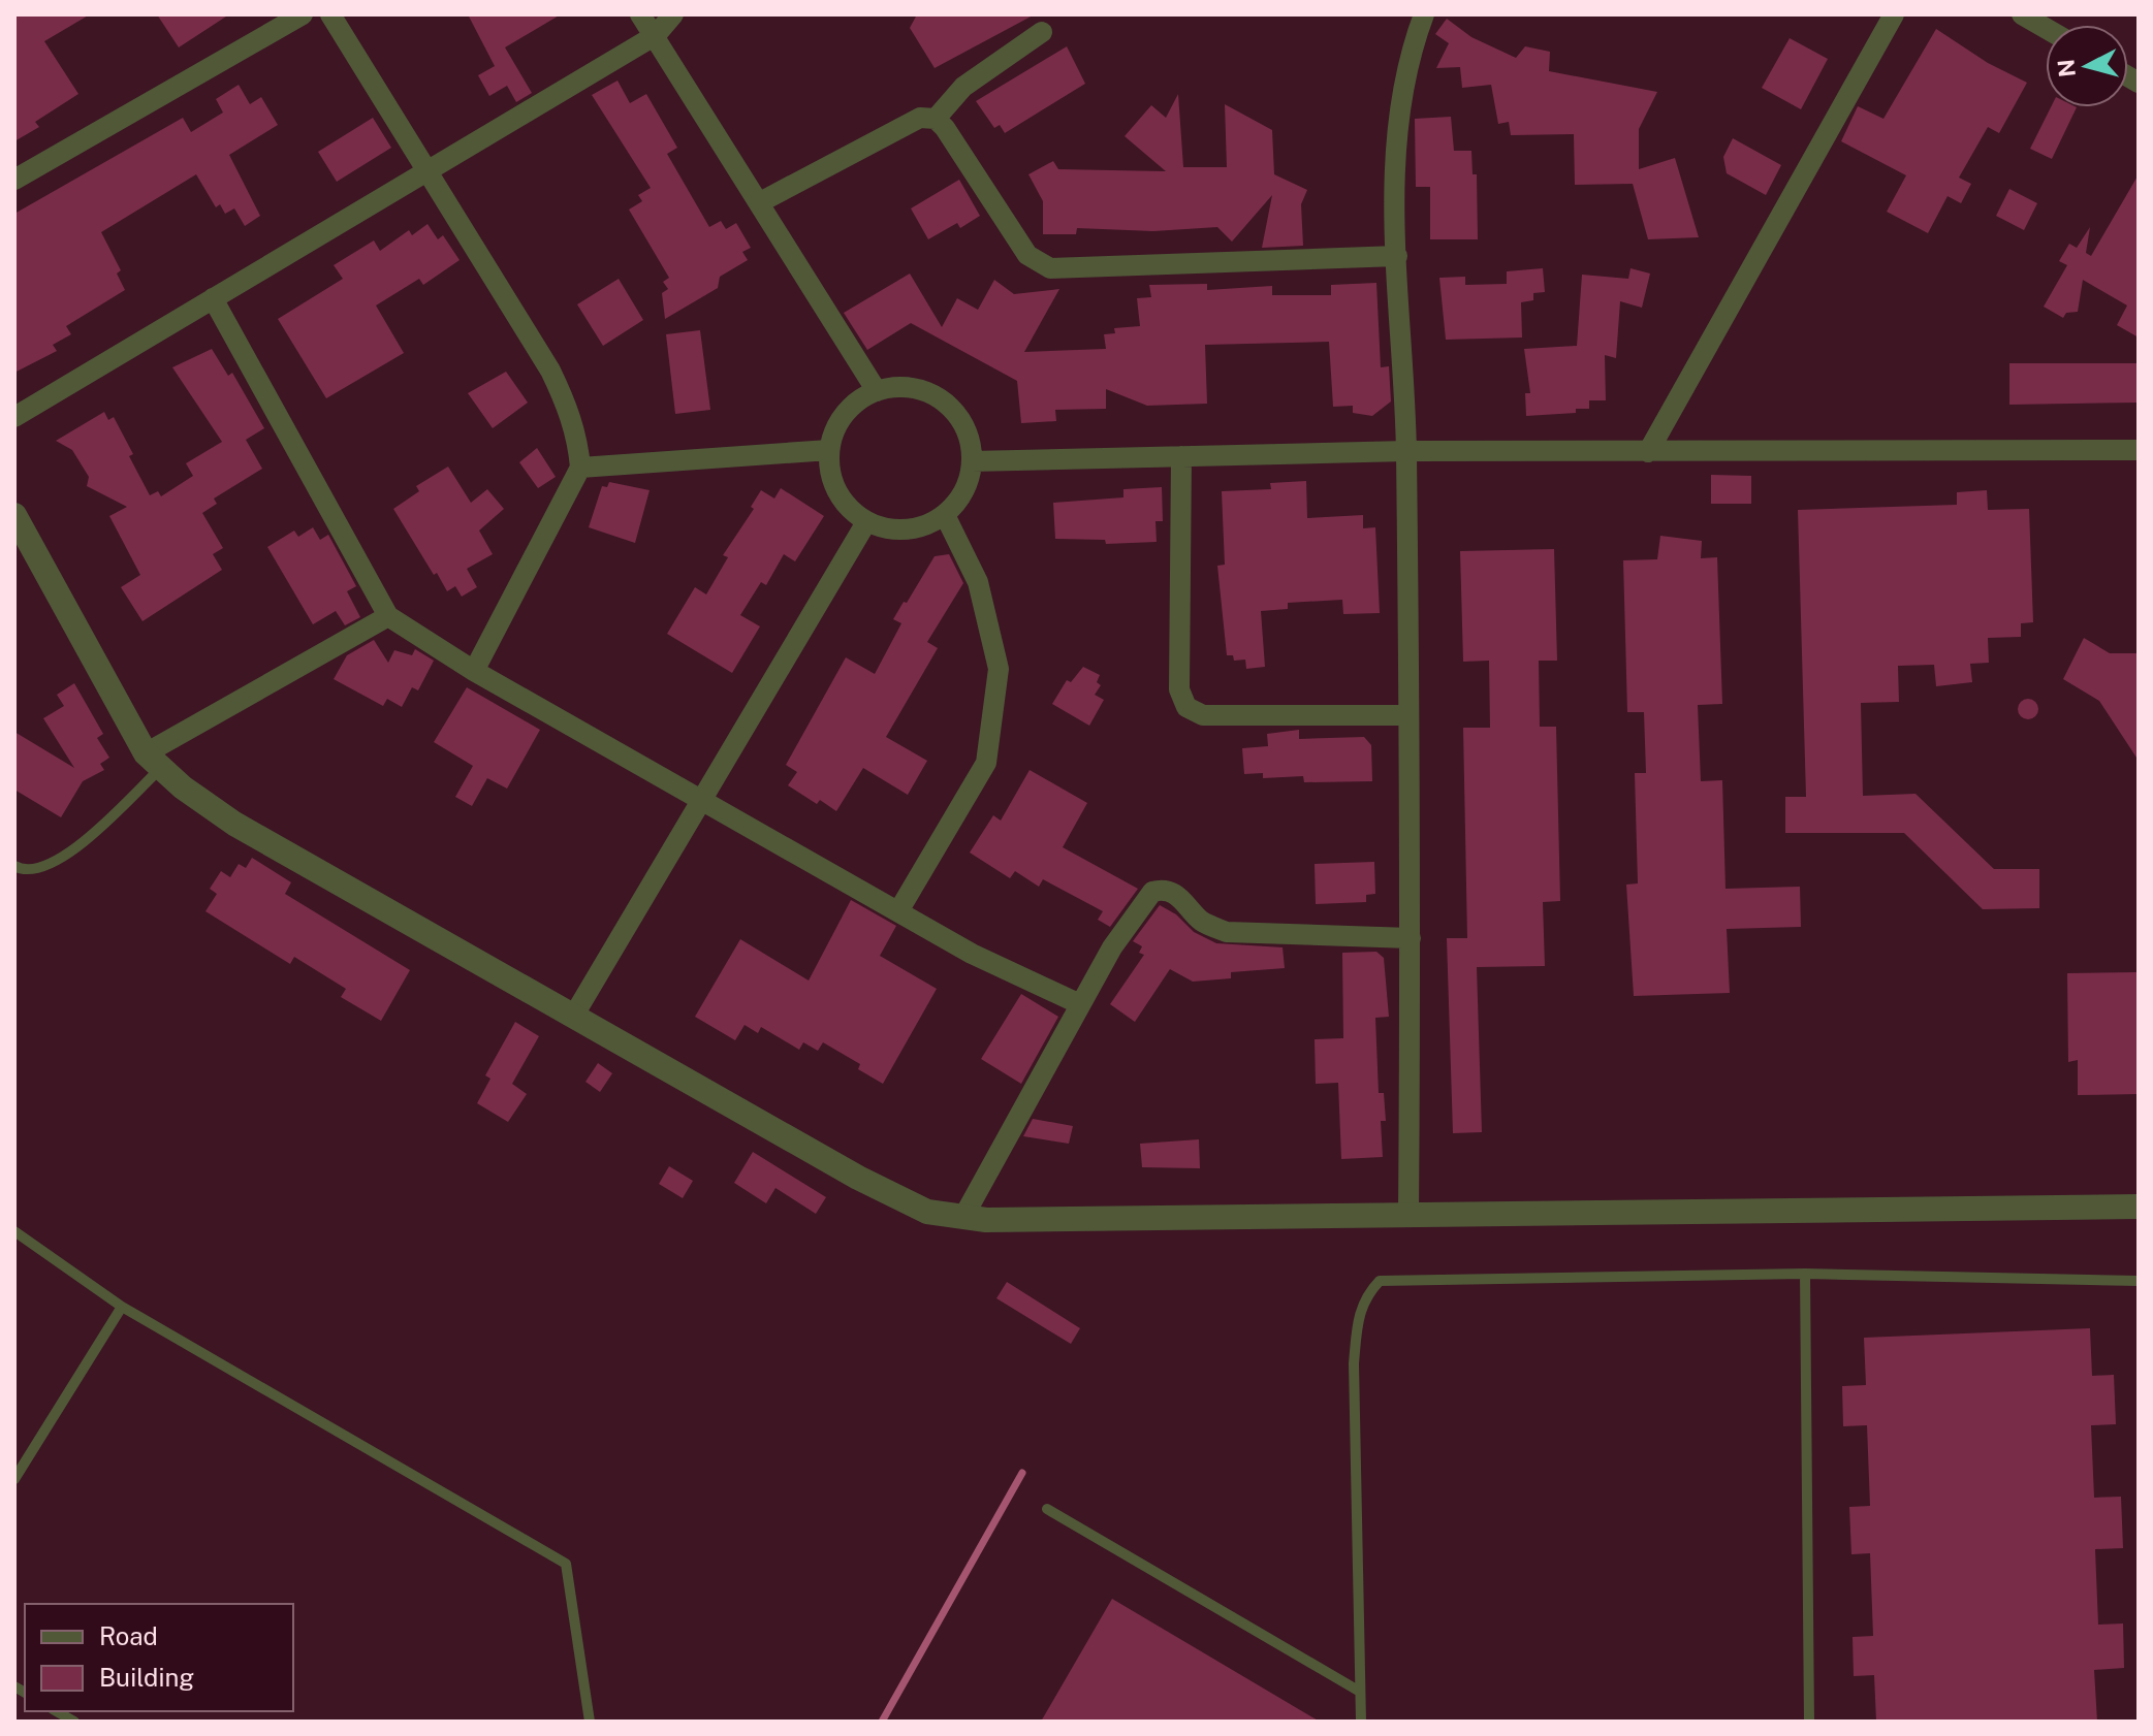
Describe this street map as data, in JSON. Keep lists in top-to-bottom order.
{
  "legend": ["Road", "Building"],
  "north": "left"
}
